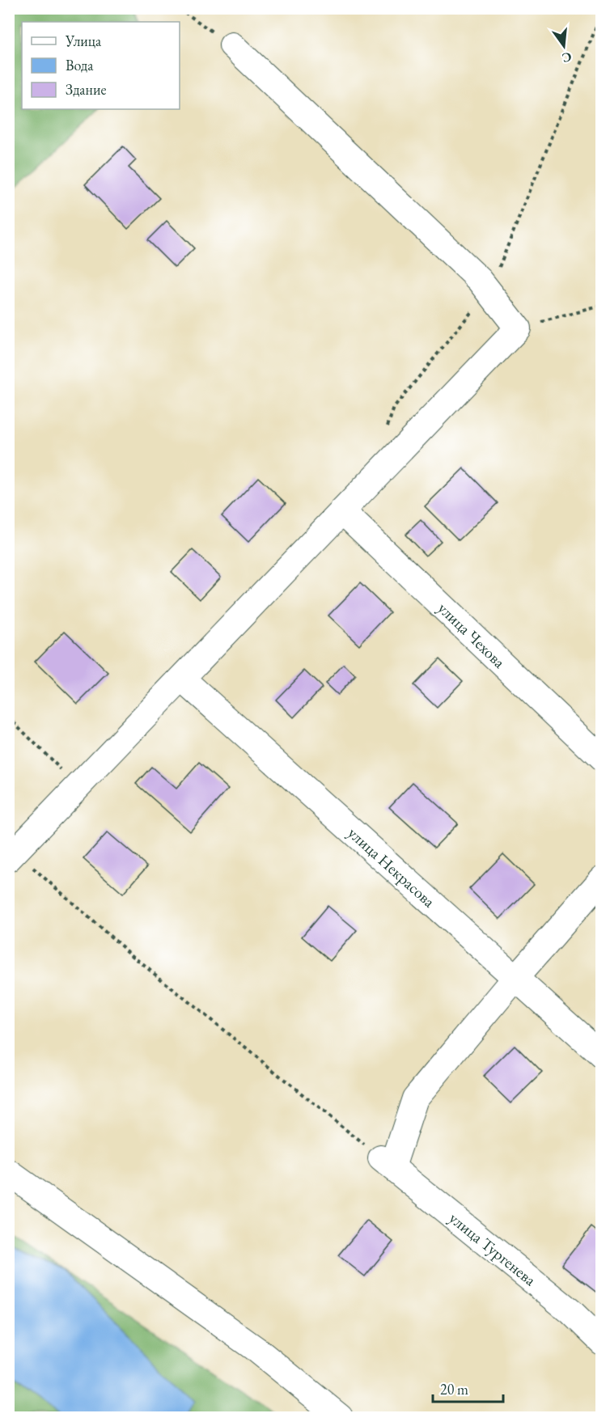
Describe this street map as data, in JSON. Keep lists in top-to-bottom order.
{
  "streets": {
    "lane": ["улица Чехова", "улица Некрасова", "улица Тургенева"]
  },
  "legend": ["Улица", "Вода", "Здание"],
  "scale_bar": "20 m",
  "north": "bottom"
}
